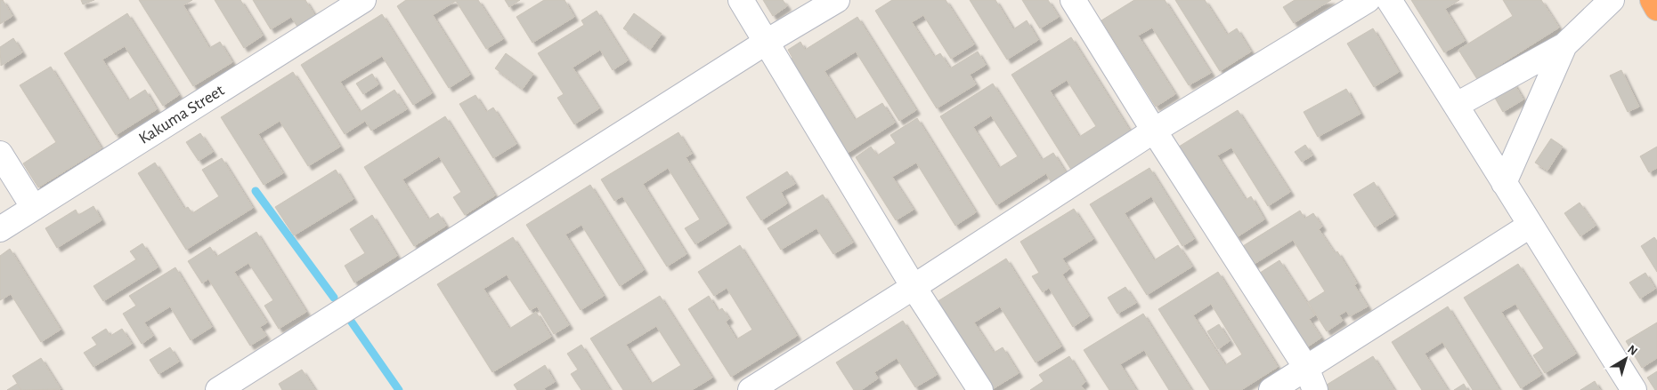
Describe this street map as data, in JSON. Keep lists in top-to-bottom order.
{
  "streets": {
    "street": ["Kakuma Street"]
  },
  "north": "top right"
}
